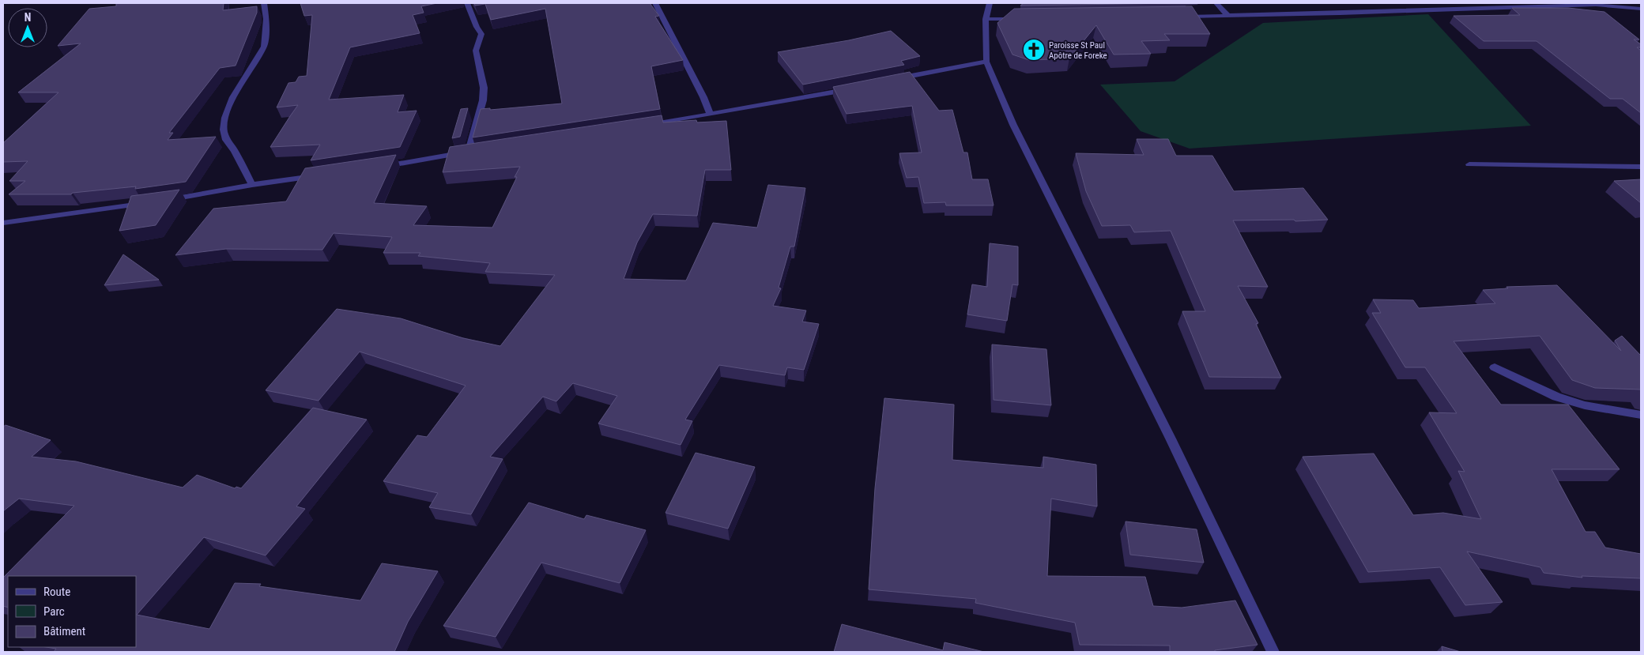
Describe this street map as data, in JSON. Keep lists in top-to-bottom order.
{
  "places": {
    "church": ["Paroisse St Paul Apôtre de Foreke"]
  },
  "legend": ["Route", "Parc", "Bâtiment"],
  "north": "top"
}
